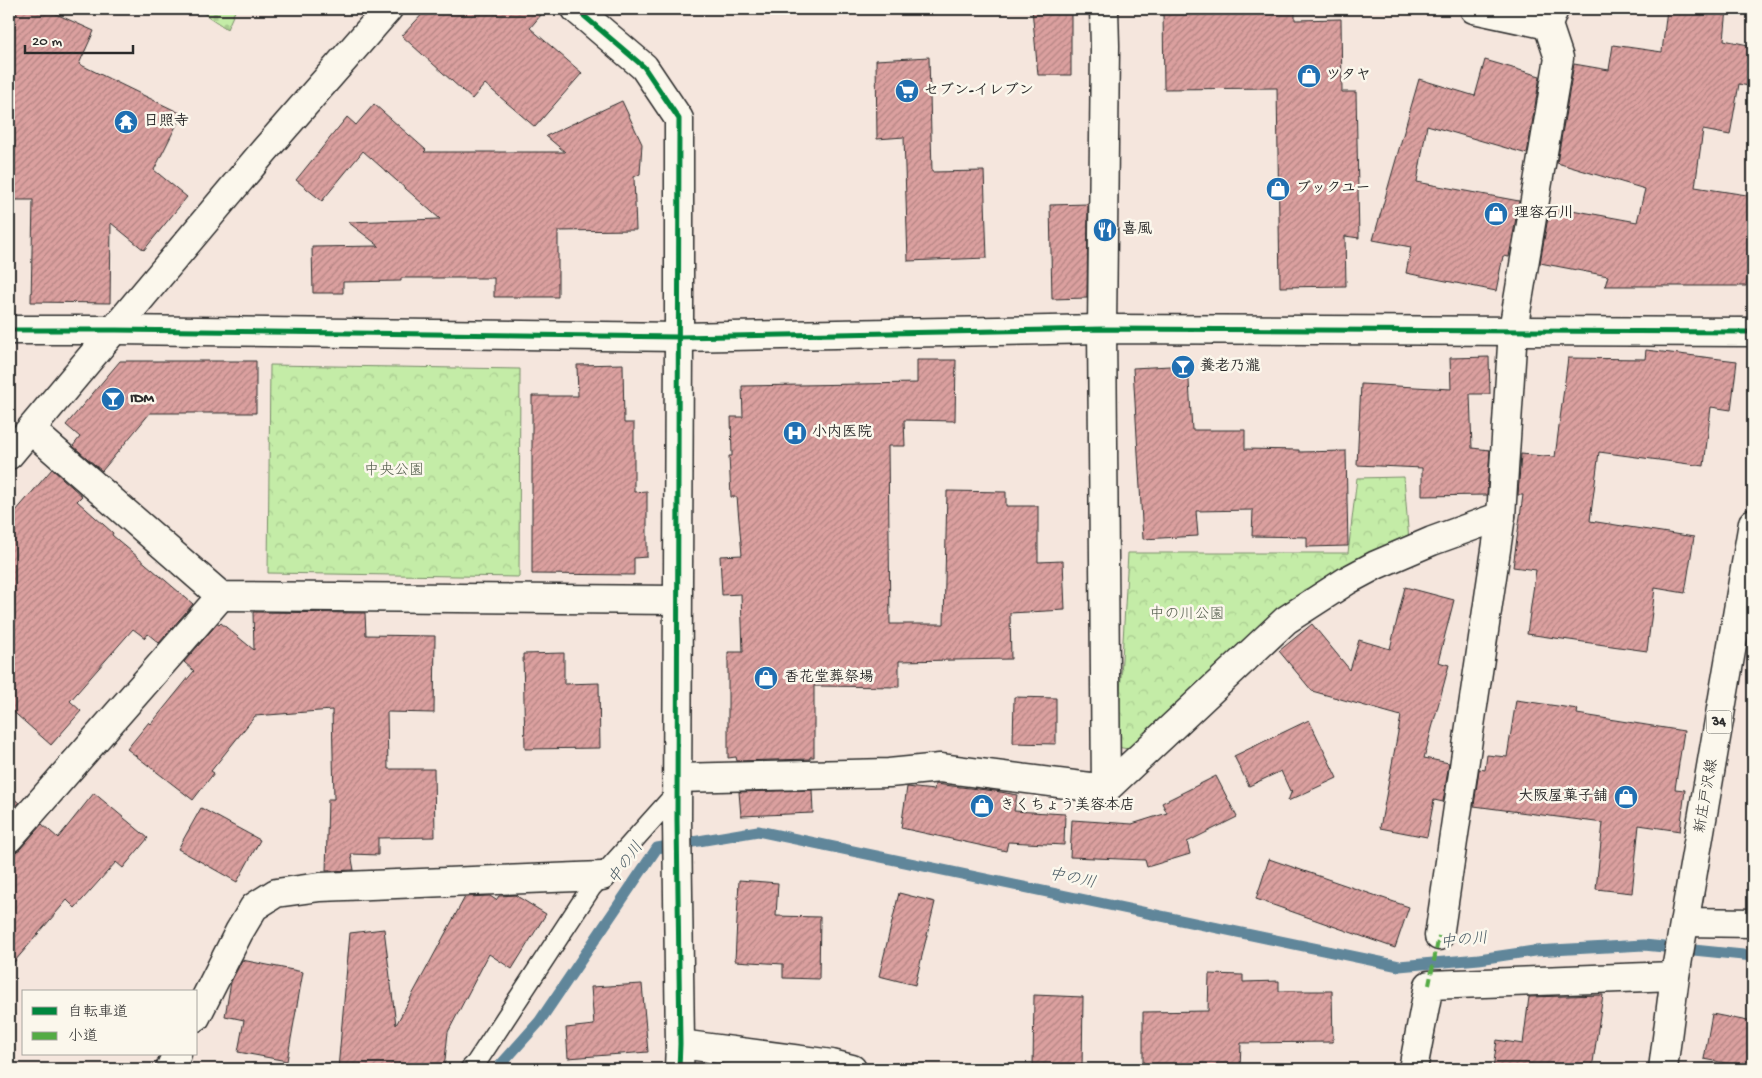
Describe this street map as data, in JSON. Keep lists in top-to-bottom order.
{
  "streets": {
    "street": ["34", "新庄戸沢線"]
  },
  "water": ["中の川"],
  "parks": ["中央公園", "中の川公園"],
  "places": {
    "shop": [
      "ツタヤ",
      "ブックユー",
      "理容石川",
      "香花堂葬祭場",
      "大阪屋菓子舗",
      "きくちょう美容本店"
    ],
    "supermarket": ["セブン-イレブン"],
    "temple": ["日照寺"],
    "restaurant": ["喜風"],
    "bar": ["養老乃瀧", "IDM"],
    "hospital": ["小内医院"]
  },
  "legend": ["自転車道", "小道"],
  "scale_bar": "20 m"
}
